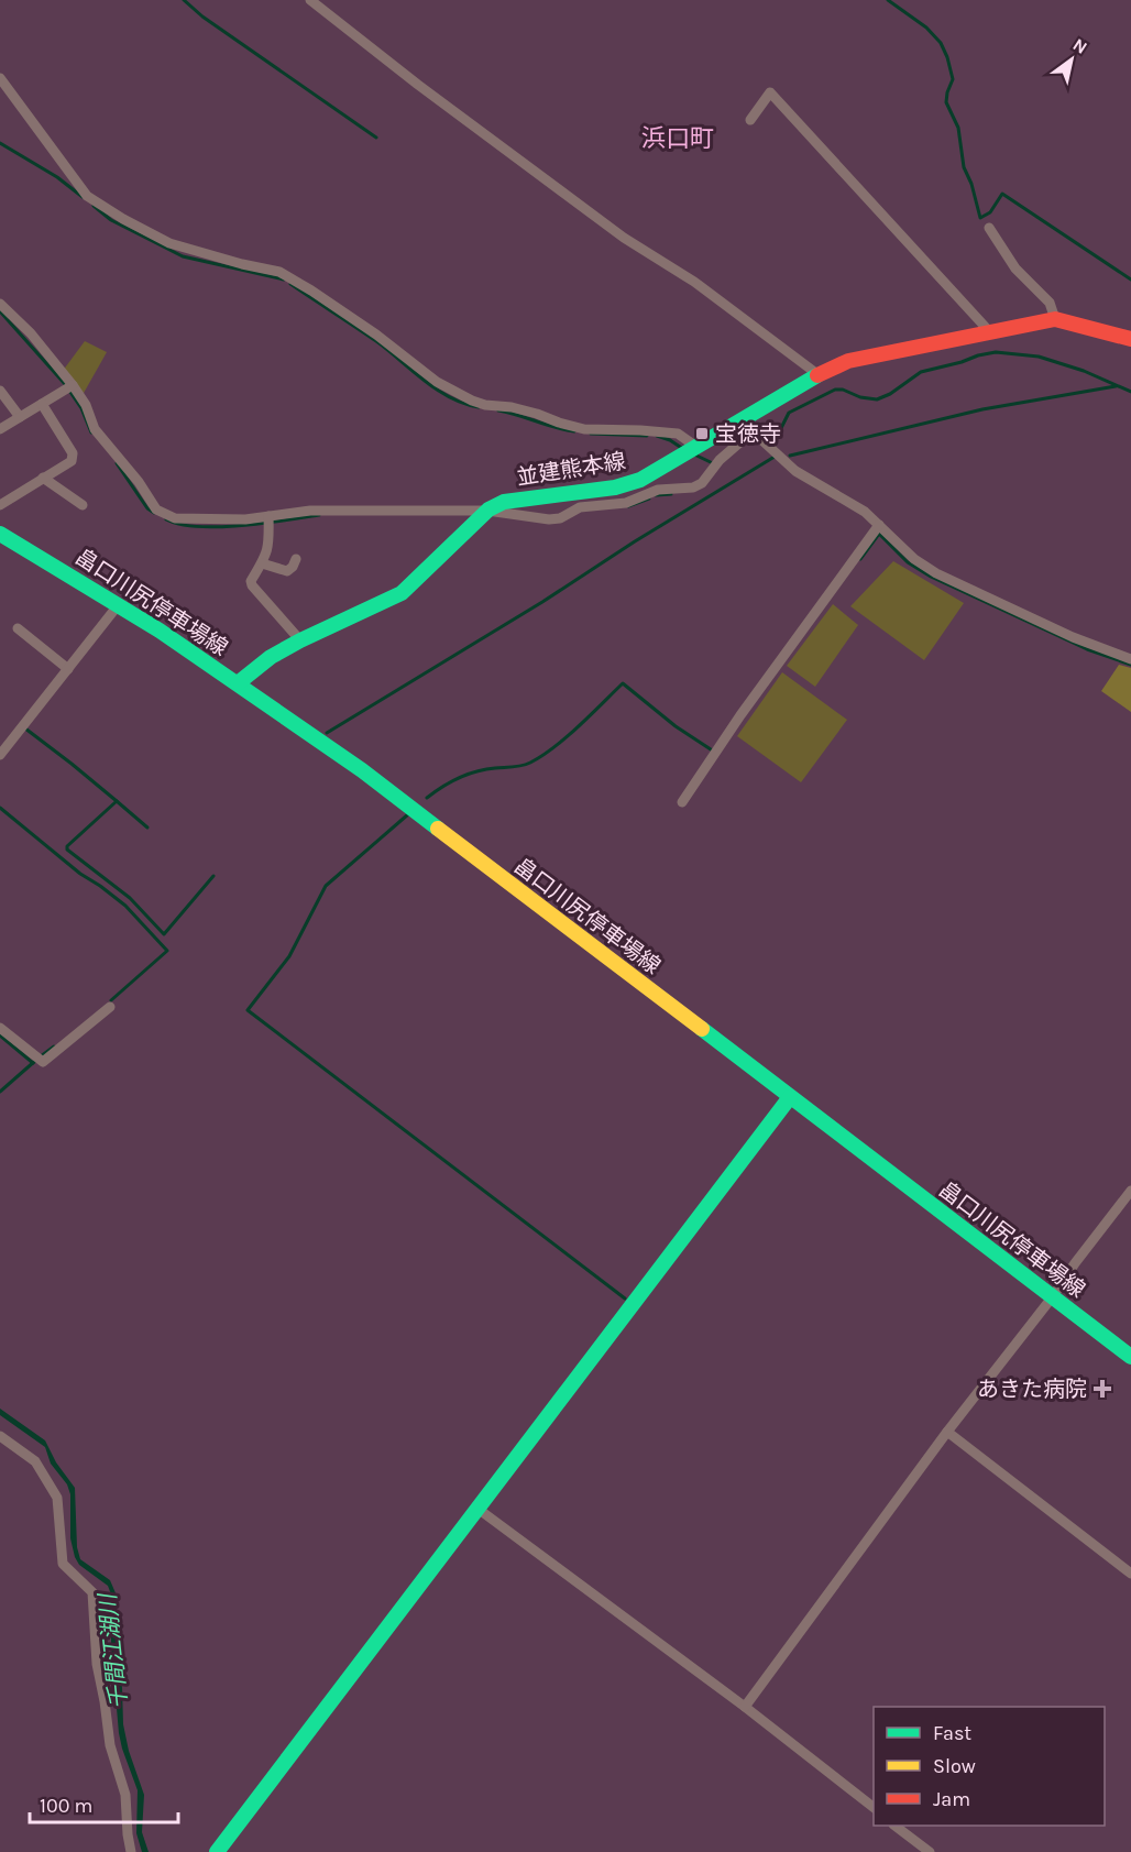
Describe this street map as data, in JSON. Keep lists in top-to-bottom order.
{
  "streets": {
    "main road": ["並建熊本線", "畠口川尻停車場線"]
  },
  "crossings": [
    ["並建熊本線", "畠口川尻停車場線"]
  ],
  "districts": ["浜口町"],
  "water": ["千間江湖川"],
  "places": {
    "transit": ["宝徳寺"],
    "health": ["あきた病院"]
  },
  "legend": ["Fast", "Slow", "Jam"],
  "scale_bar": "100 m",
  "north": "top right"
}
